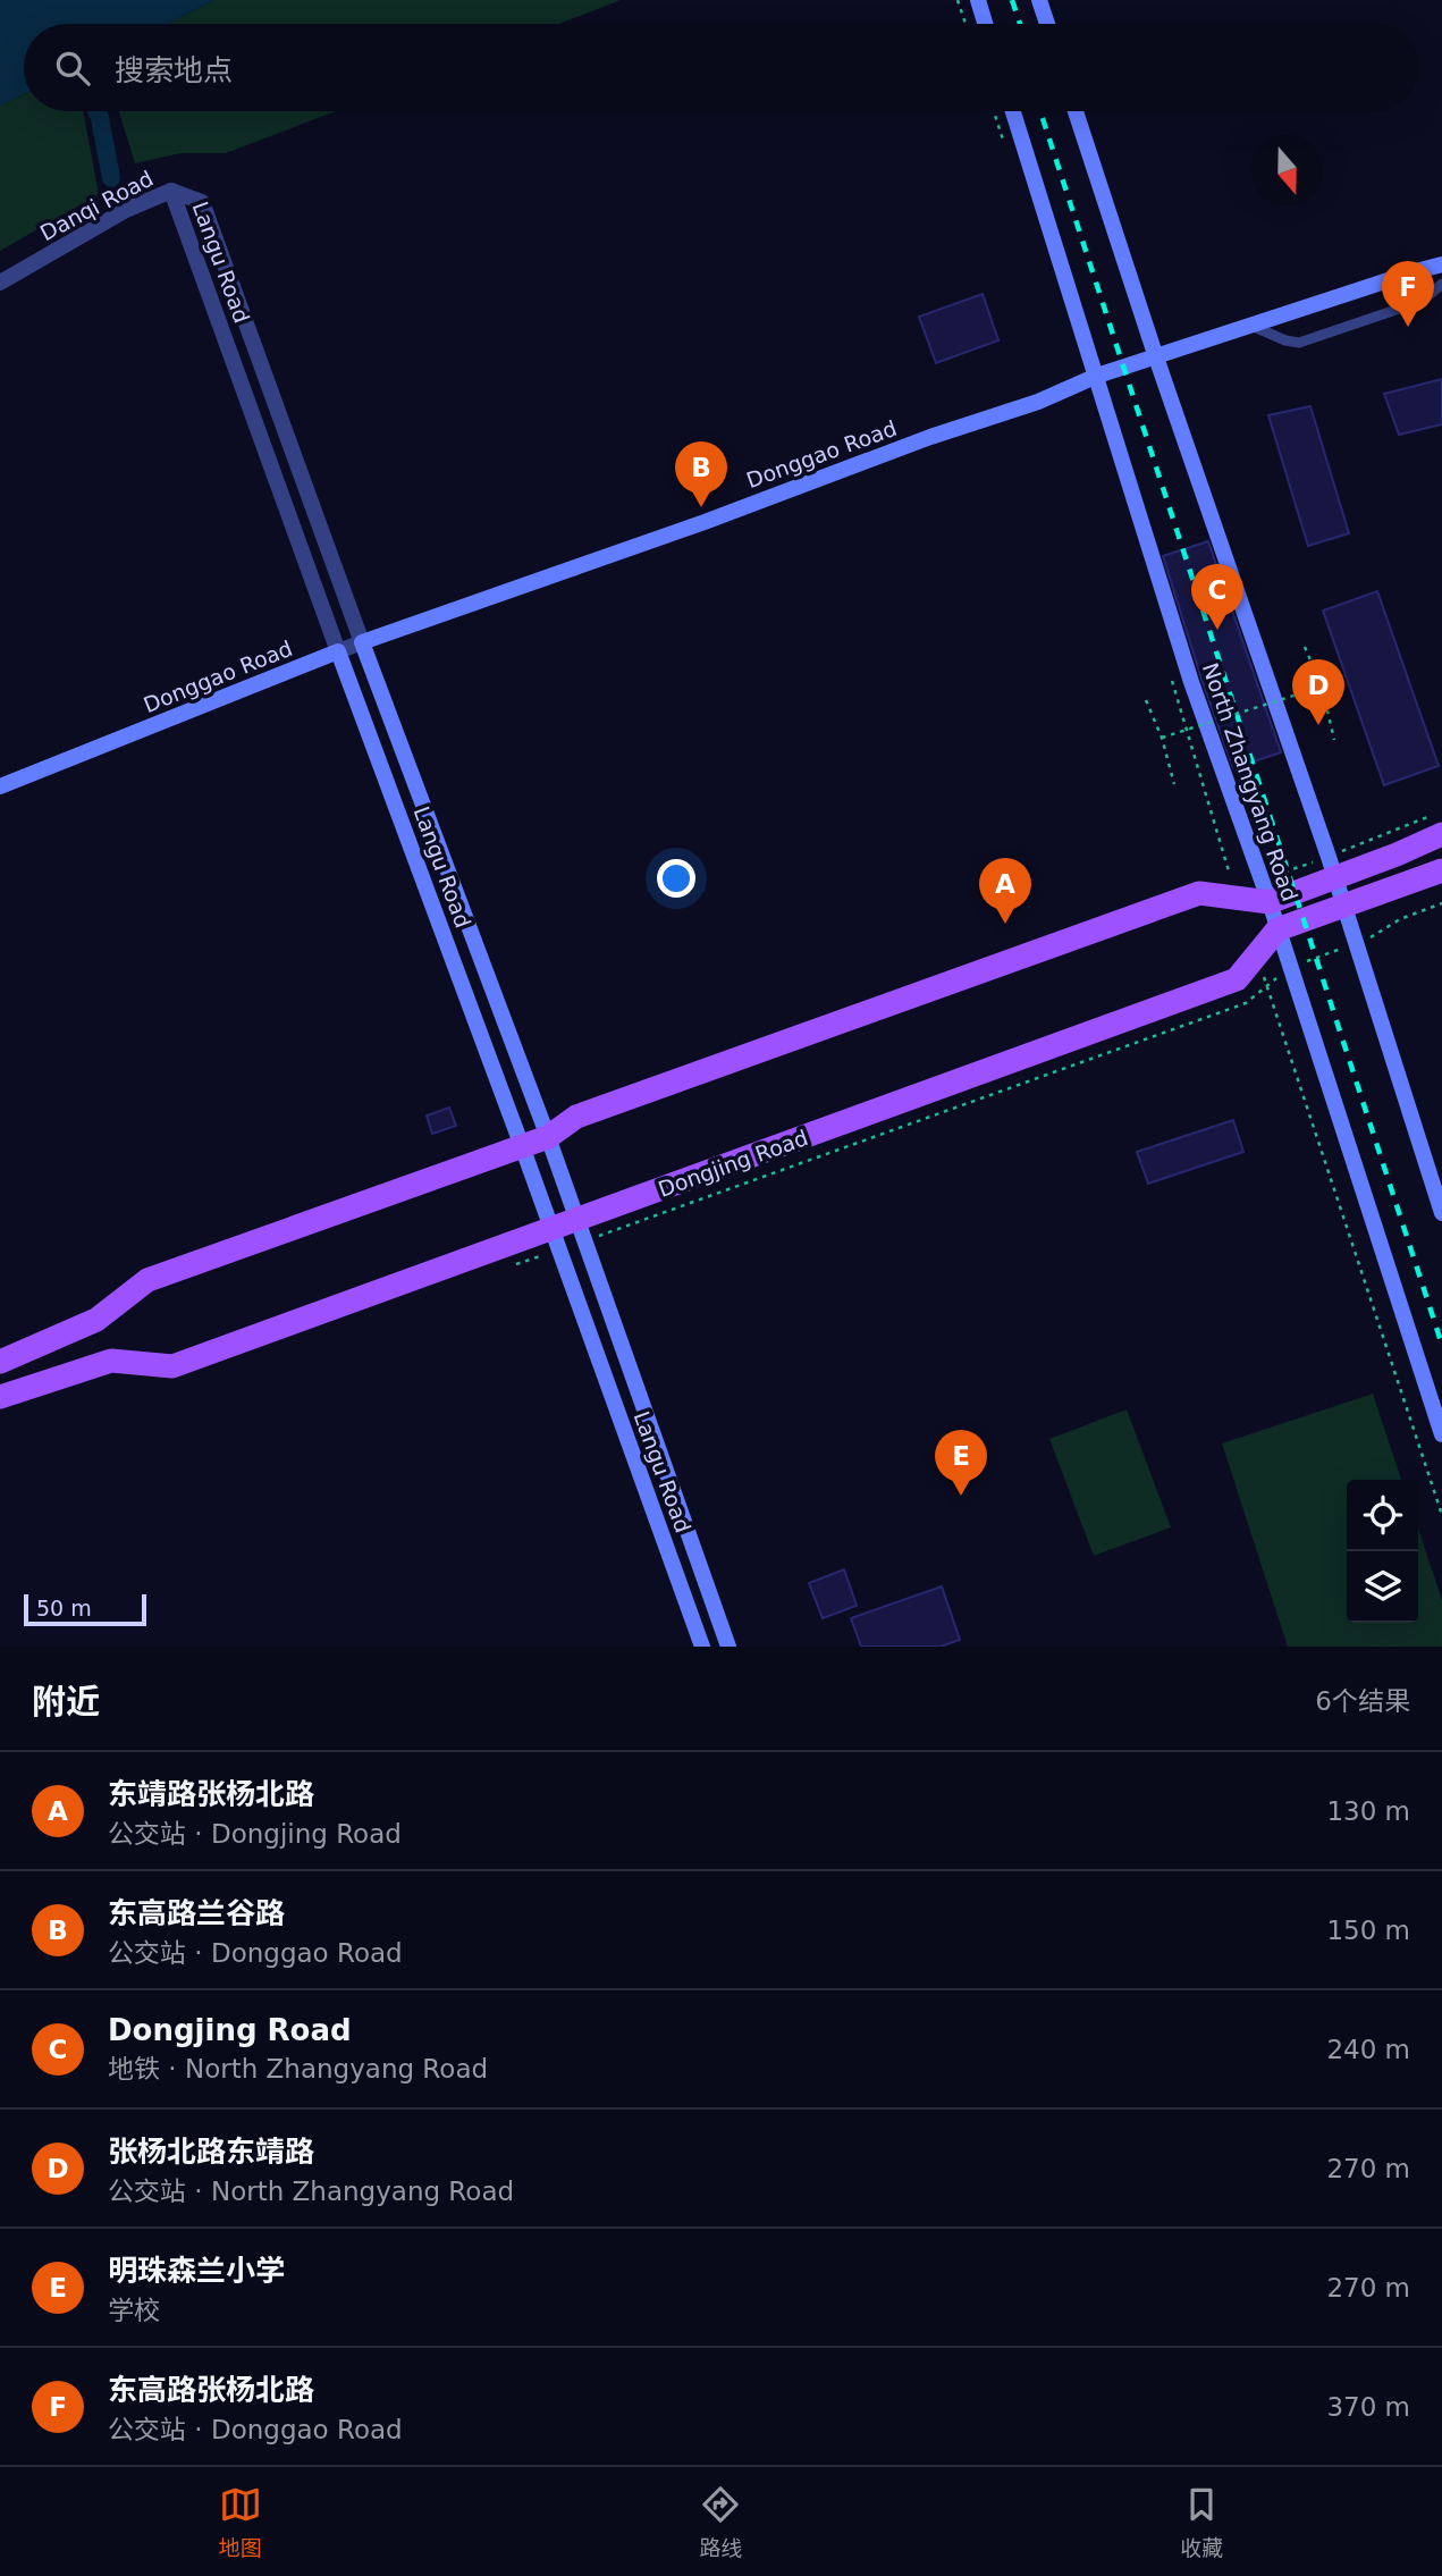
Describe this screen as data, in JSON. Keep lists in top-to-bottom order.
{
  "streets": {
    "main road": ["Dongjing Road"],
    "street": [
      "Danqi Road",
      "Langu Road",
      "Donggao Road",
      "North Zhangyang Road"
    ]
  },
  "crossings": [
    ["Danqi Road", "Langu Road"],
    ["Langu Road", "Donggao Road"],
    ["Langu Road", "Dongjing Road"],
    ["Donggao Road", "North Zhangyang Road"],
    ["North Zhangyang Road", "Dongjing Road"]
  ],
  "scale_bar": "50 m",
  "north": "bottom",
  "page": {
    "search": "搜索地点",
    "pins": [
      "F",
      "B",
      "C",
      "D",
      "A",
      "E"
    ],
    "scale": "50 m",
    "heading": ["附近", "6个结果"],
    "list": [
      {
        "mark": "A",
        "name": "东靖路张杨北路",
        "note": "公交站 · Dongjing Road",
        "value": "130 m"
      },
      {
        "mark": "B",
        "name": "东高路兰谷路",
        "note": "公交站 · Donggao Road",
        "value": "150 m"
      },
      {
        "mark": "C",
        "name": "Dongjing Road",
        "note": "地铁 · North Zhangyang Road",
        "value": "240 m"
      },
      {
        "mark": "D",
        "name": "张杨北路东靖路",
        "note": "公交站 · North Zhangyang Road",
        "value": "270 m"
      },
      {
        "mark": "E",
        "name": "明珠森兰小学",
        "note": "学校",
        "value": "270 m"
      },
      {
        "mark": "F",
        "name": "东高路张杨北路",
        "note": "公交站 · Donggao Road",
        "value": "370 m"
      }
    ],
    "nav": ["地图", "路线", "收藏"]
  }
}
